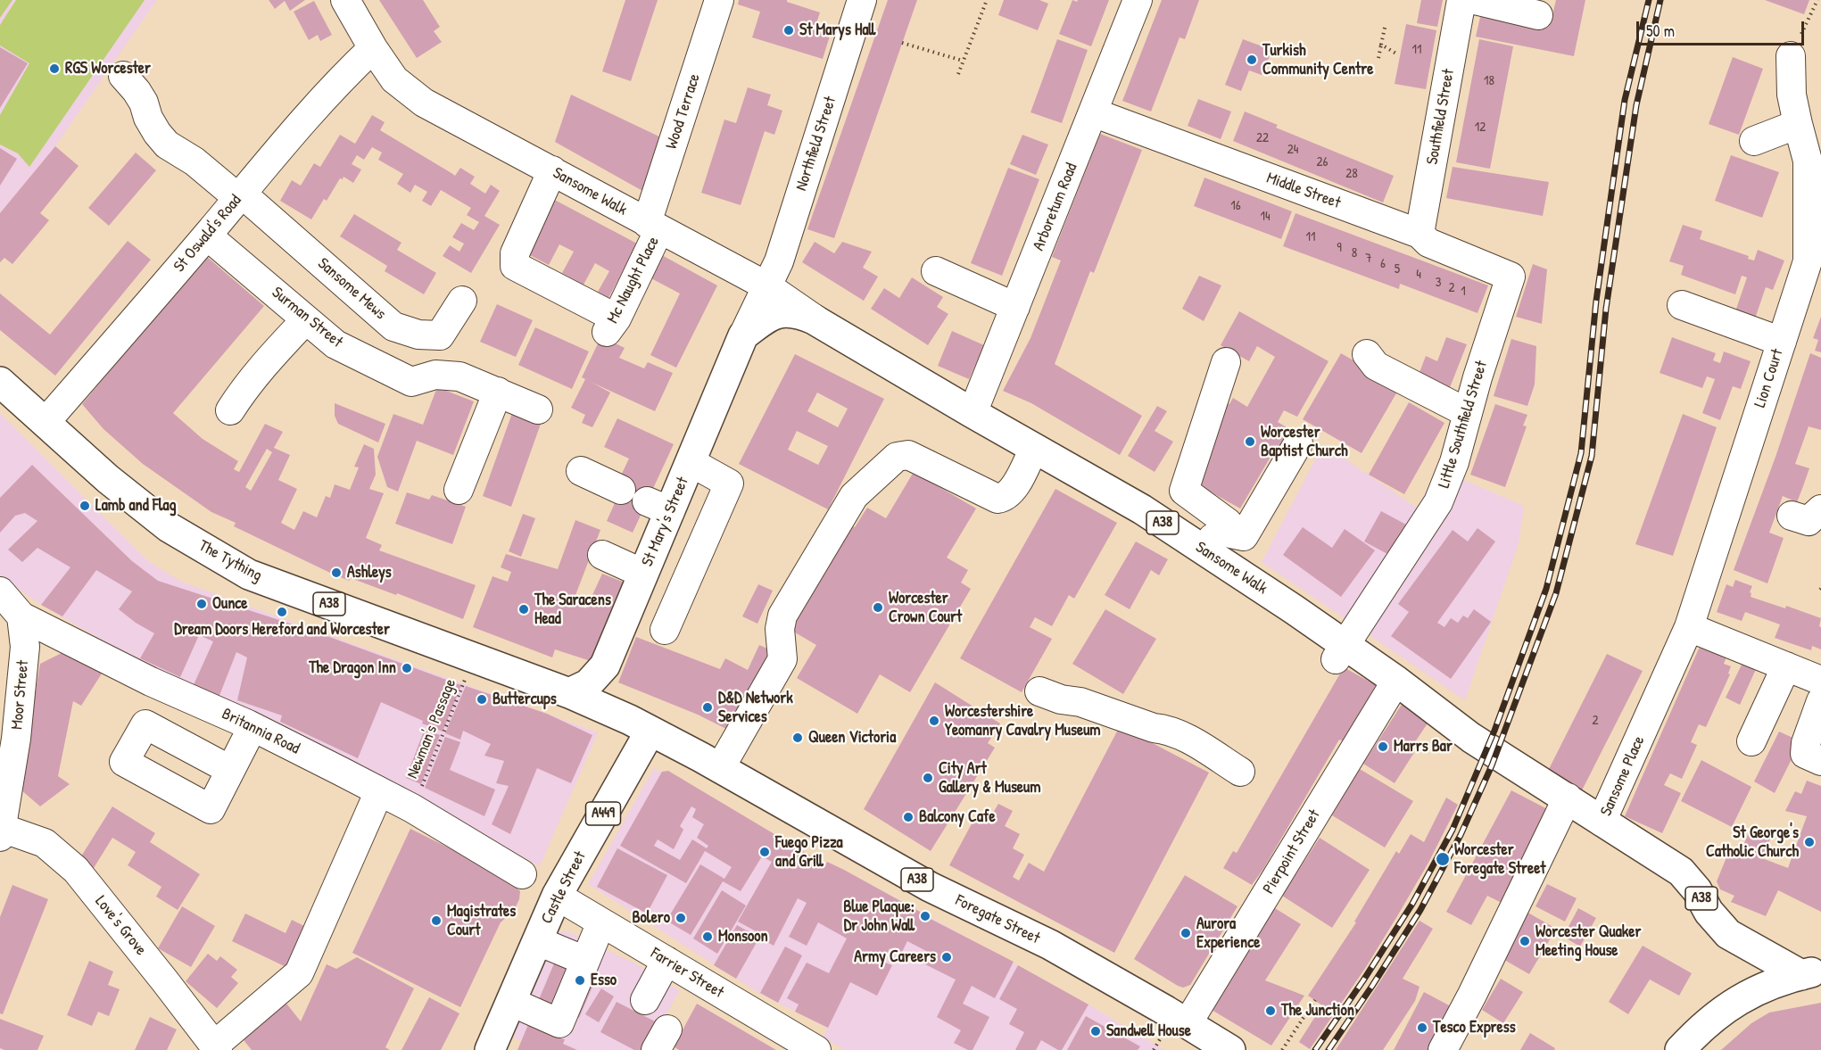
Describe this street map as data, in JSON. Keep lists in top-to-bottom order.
{
  "streets": {
    "main road": [
      "Sansome Walk",
      "St Mary's Street",
      "A38",
      "The Tything",
      "Sansome Place",
      "A449",
      "Castle Street",
      "Foregate Street"
    ],
    "street": [
      "Wood Terrace",
      "Southfield Street",
      "Northfield Street",
      "Middle Street",
      "Arboretum Road",
      "St Oswald's Road",
      "Mc Naught Place",
      "Sansome Mews",
      "Surman Street",
      "Lion Court",
      "Little Southfield Street",
      "Moor Street",
      "Britannia Road",
      "Pierpoint Street",
      "Love's Grove",
      "Farrier Street"
    ],
    "path": ["Newman's Passage"]
  },
  "crossings": [
    ["Wood Terrace", "Sansome Walk"],
    ["Wood Terrace", "Mc Naught Place"],
    ["Southfield Street", "Middle Street"],
    ["Northfield Street", "Sansome Walk"],
    ["Northfield Street", "St Mary's Street"],
    ["Northfield Street", "A38"],
    ["Middle Street", "Arboretum Road"],
    ["Middle Street", "Little Southfield Street"],
    ["Sansome Walk", "Arboretum Road"],
    ["Sansome Walk", "St Oswald's Road"],
    ["Sansome Walk", "Mc Naught Place"],
    ["Sansome Walk", "Little Southfield Street"],
    ["Sansome Walk", "A38"],
    ["Sansome Walk", "Sansome Place"],
    ["Sansome Walk", "Pierpoint Street"],
    ["St Oswald's Road", "Sansome Mews"],
    ["St Oswald's Road", "Surman Street"],
    ["St Oswald's Road", "The Tything"],
    ["Lion Court", "Sansome Place"],
    ["St Mary's Street", "A38"],
    ["St Mary's Street", "The Tything"],
    ["The Tything", "Newman's Passage"],
    ["The Tything", "Castle Street"],
    ["The Tything", "Foregate Street"],
    ["Moor Street", "Britannia Road"],
    ["Moor Street", "Love's Grove"],
    ["Newman's Passage", "Britannia Road"],
    ["Pierpoint Street", "Foregate Street"],
    ["Castle Street", "Foregate Street"],
    ["Castle Street", "Farrier Street"]
  ],
  "places": [
    "St Marys Hall",
    "Turkish Community Centre",
    "RGS Worcester",
    "Worcester Baptist Church",
    "Lamb and Flag",
    "Ashleys",
    "Ounce",
    "Worcester Crown Court",
    "The Saracens Head",
    "Dream Doors Hereford and Worcester",
    "The Dragon Inn",
    "Buttercups",
    "D&D Network Services",
    "Worcestershire Yeomanry Cavalry Museum",
    "Queen Victoria",
    "Marrs Bar",
    "City Art Gallery & Museum",
    "Balcony Cafe",
    "St George's Catholic Church",
    "Fuego Pizza and Grill",
    "Worcester Foregate Street",
    "Blue Plaque: Dr John Wall",
    "Bolero",
    "Magistrates Court",
    "Aurora Experience",
    "Monsoon",
    "Worcester Quaker Meeting House",
    "Army Careers",
    "Esso",
    "The Junction",
    "Tesco Express",
    "Sandwell House"
  ],
  "house_numbers": [
    "11",
    "18",
    "12",
    "22",
    "24",
    "26",
    "28",
    "16",
    "14",
    "11",
    "9",
    "8",
    "7",
    "6",
    "5",
    "4",
    "3",
    "2",
    "1",
    "2"
  ],
  "scale_bar": "50 m"
}
